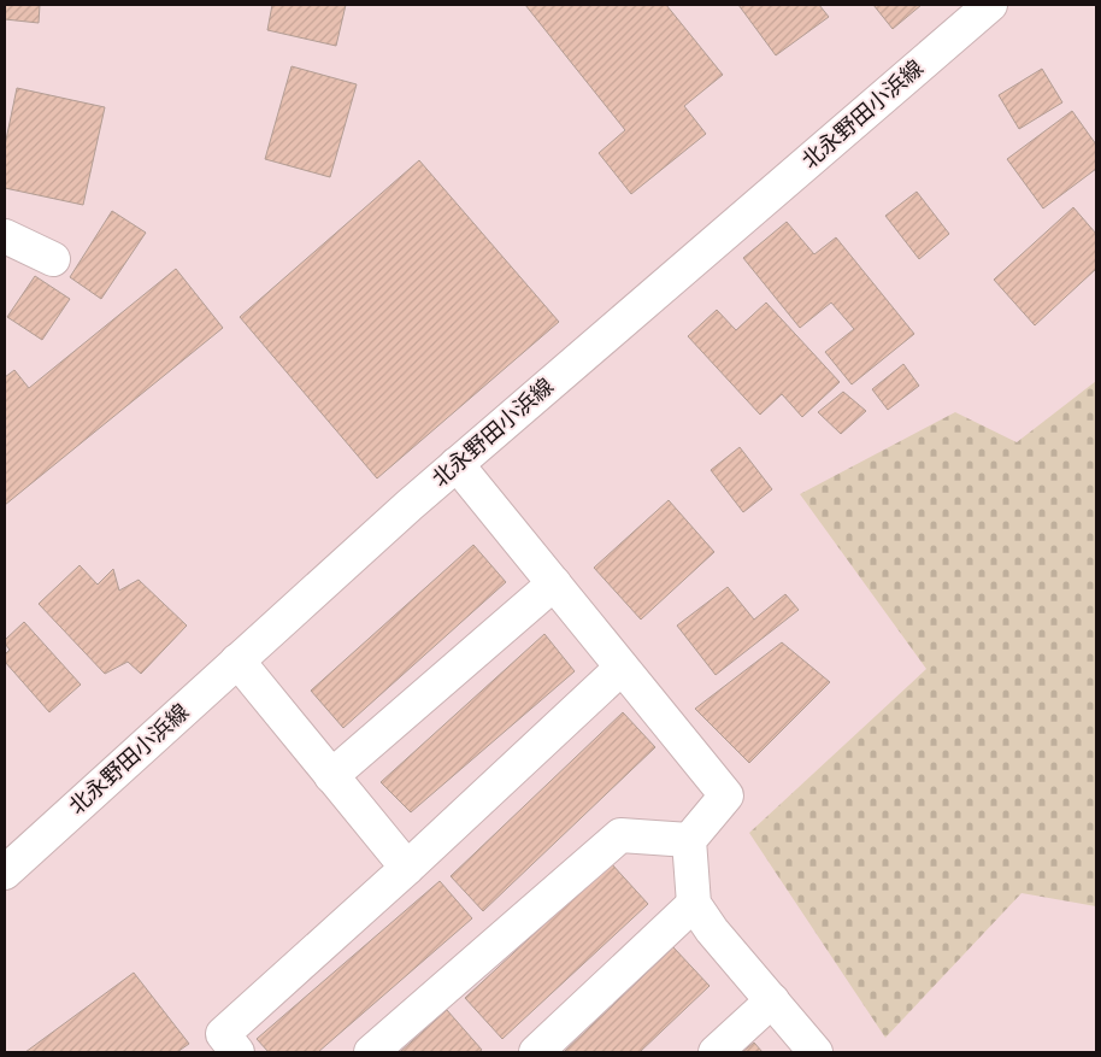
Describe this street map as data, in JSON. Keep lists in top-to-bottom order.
{
  "streets": {
    "street": ["北永野田小浜線"]
  }
}
